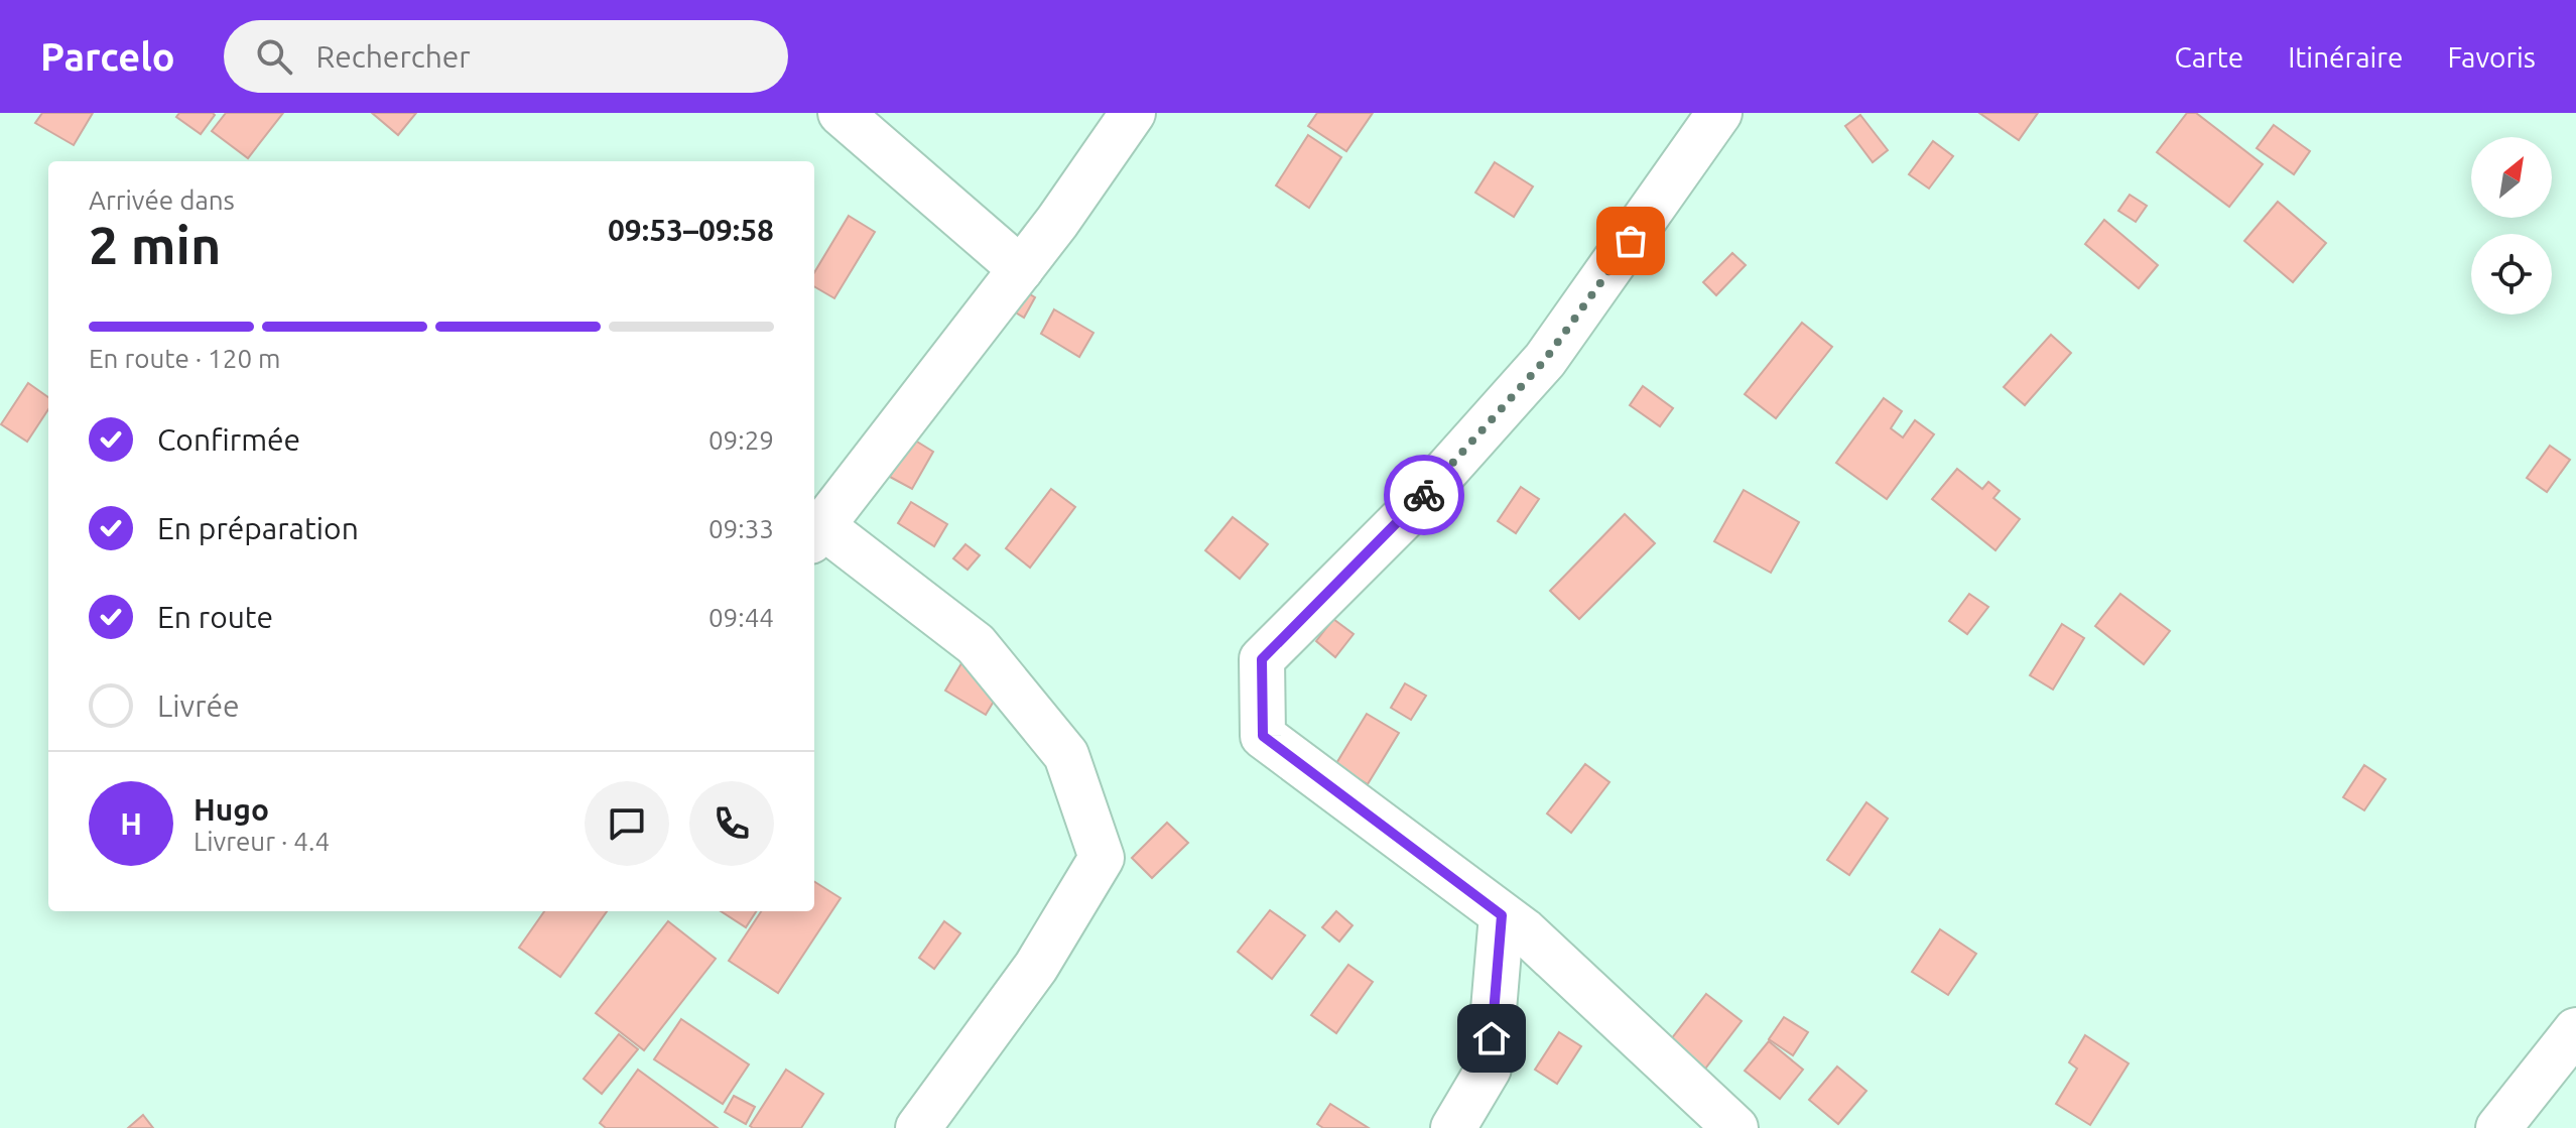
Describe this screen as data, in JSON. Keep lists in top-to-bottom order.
{
  "north": "top right",
  "page": {
    "header": "Parcelo",
    "search": "Rechercher",
    "nav": ["Carte", "Itinéraire", "Favoris"],
    "heading": ["2 min", "Arrivée dans", "09:53–09:58"],
    "panel": ["Hugo", "Livreur · 4.4"],
    "bar": "En route · 120 m",
    "list": [
      ["Confirmée", "09:29"],
      ["En préparation", "09:33"],
      ["En route", "09:44"],
      "Livrée"
    ],
    "round": "H"
  }
}
